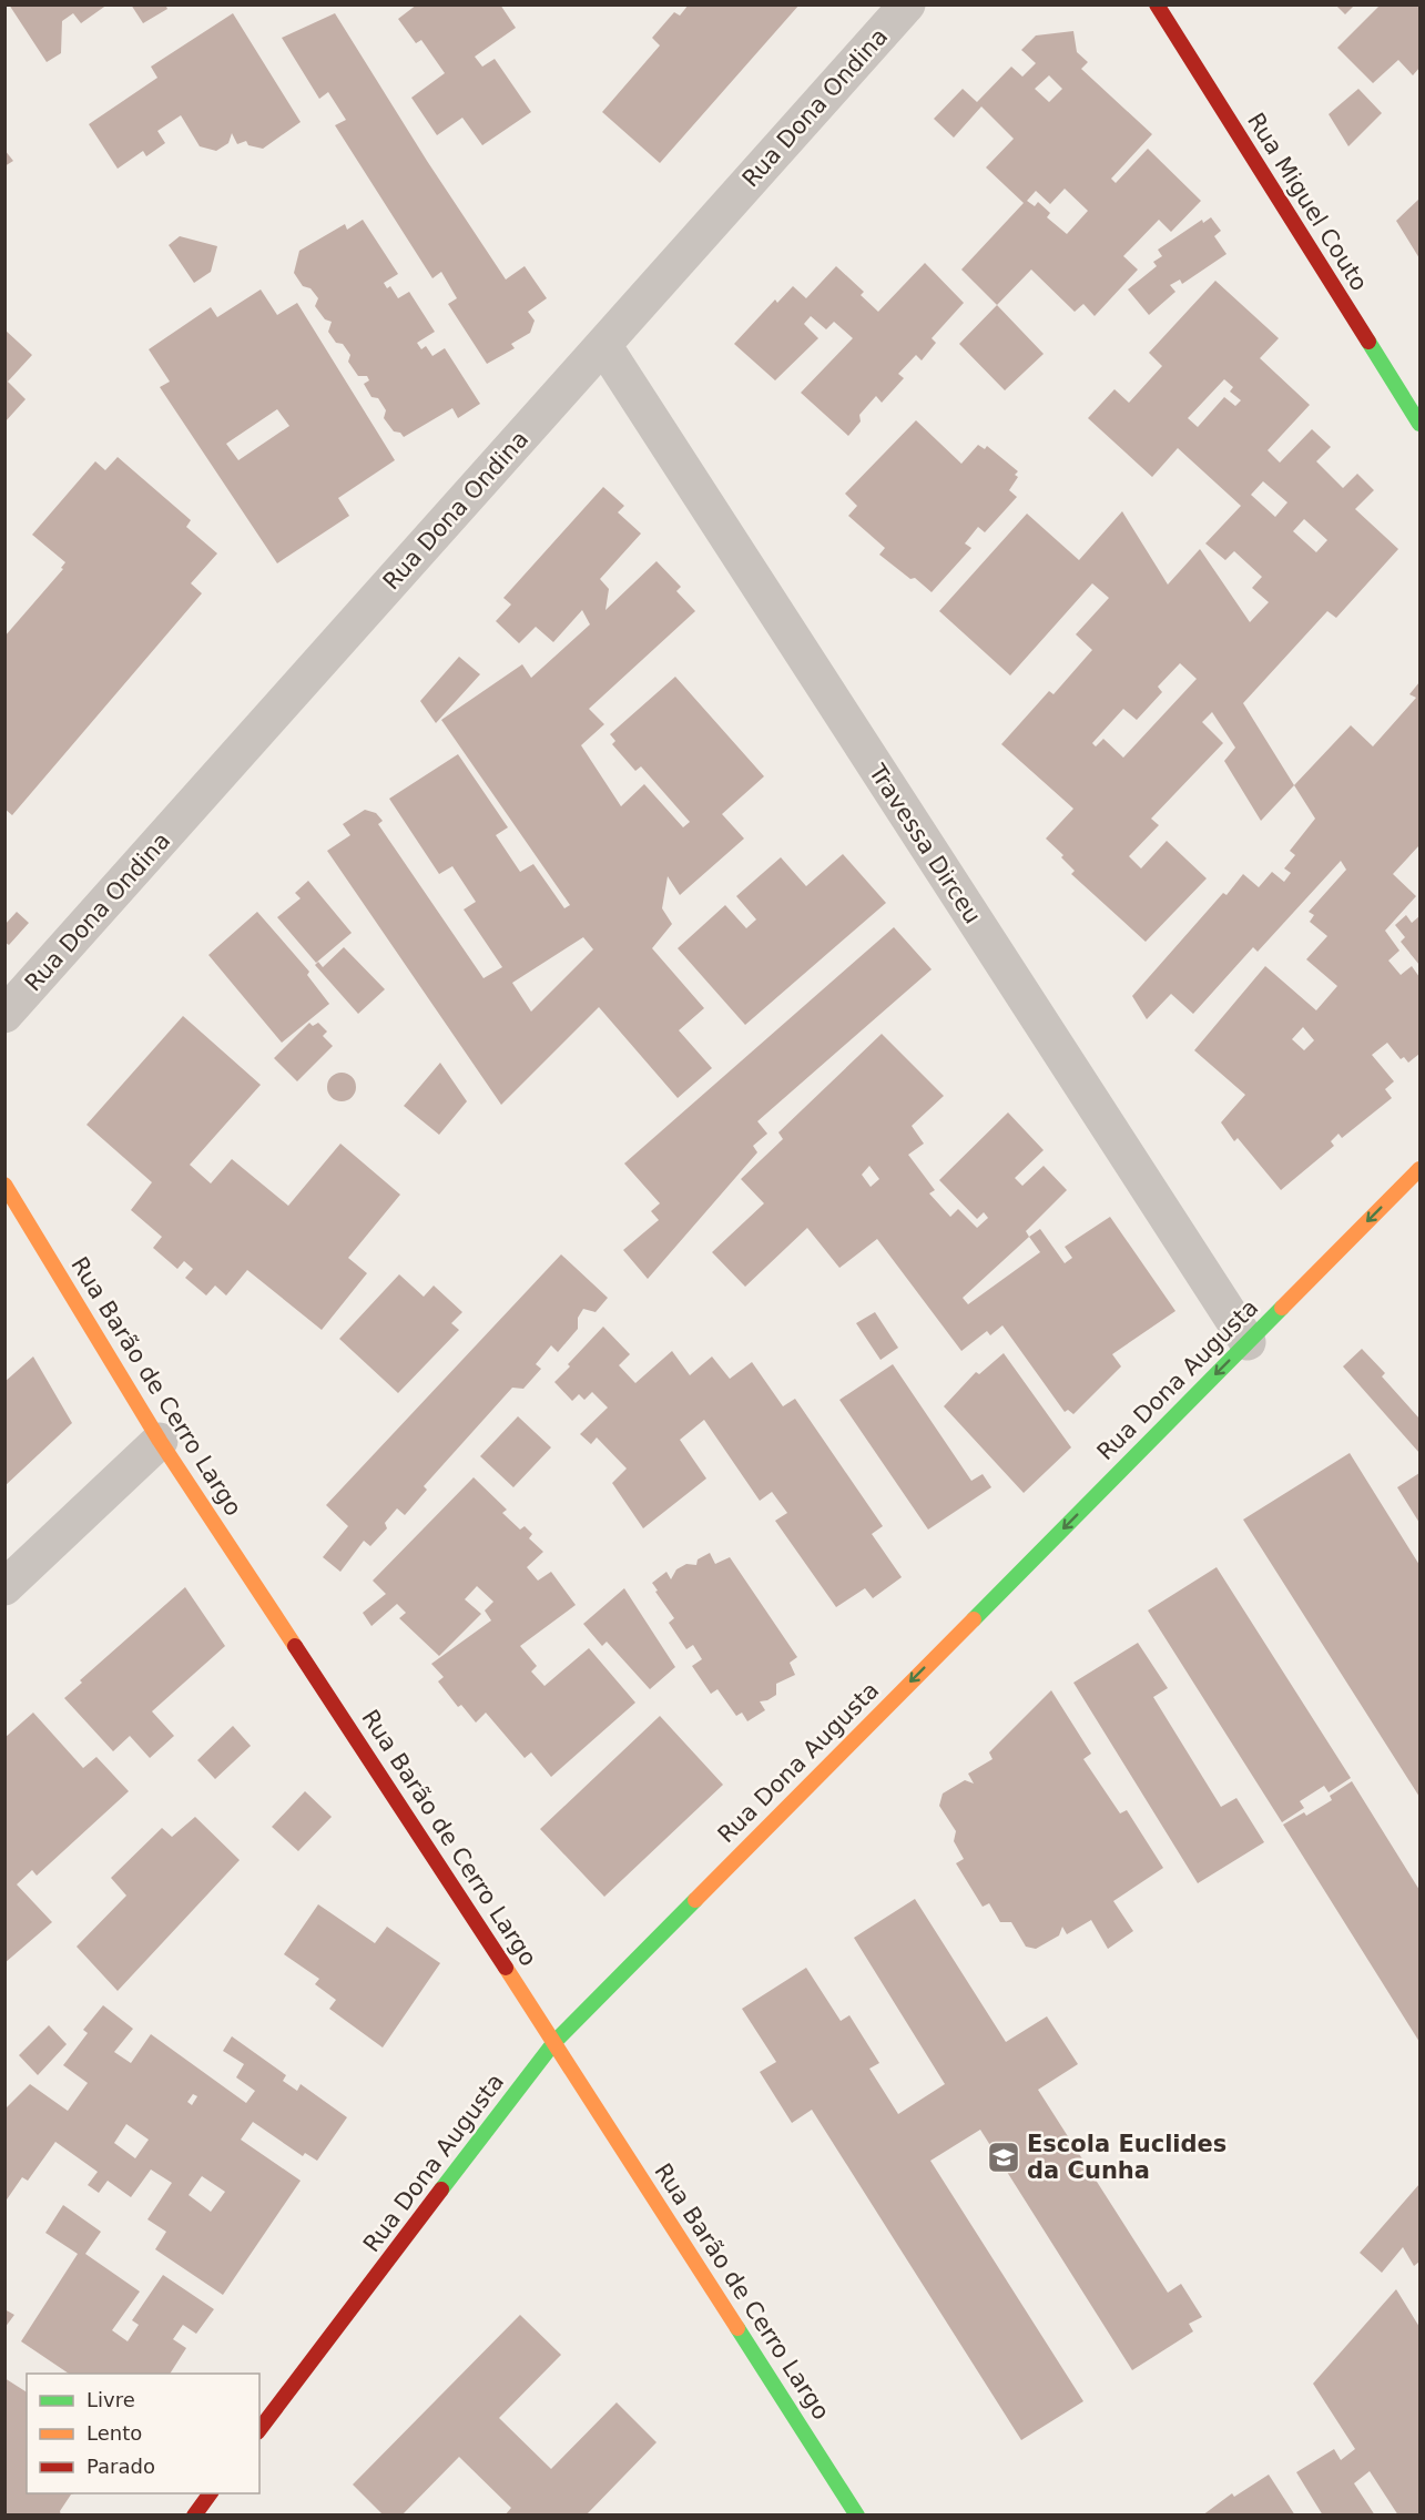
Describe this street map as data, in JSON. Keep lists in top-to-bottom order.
{
  "streets": {
    "street": [
      "Rua Dona Ondina",
      "Rua Miguel Couto",
      "Travessa Dirceu",
      "Rua Dona Augusta",
      "Rua Barão de Cerro Largo"
    ]
  },
  "crossings": [
    ["Rua Dona Ondina", "Travessa Dirceu"],
    ["Travessa Dirceu", "Rua Dona Augusta"],
    ["Rua Dona Augusta", "Rua Barão de Cerro Largo"]
  ],
  "one_way": ["Rua Dona Augusta"],
  "places": {
    "school or university": ["Escola Euclides da Cunha"]
  },
  "legend": ["Livre", "Lento", "Parado"]
}
